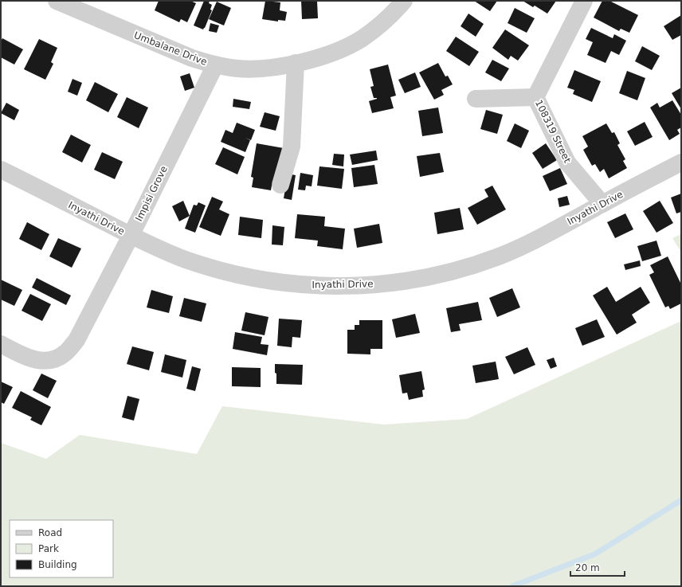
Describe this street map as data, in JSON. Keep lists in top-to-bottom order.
{
  "streets": {
    "street": [
      "Umbalane Drive",
      "108319 Street",
      "Impisi Grove",
      "Inyathi Drive"
    ]
  },
  "crossings": [
    ["Umbalane Drive", "Impisi Grove"],
    ["108319 Street", "Inyathi Drive"],
    ["Impisi Grove", "Inyathi Drive"]
  ],
  "legend": ["Road", "Park", "Building"],
  "scale_bar": "20 m"
}
